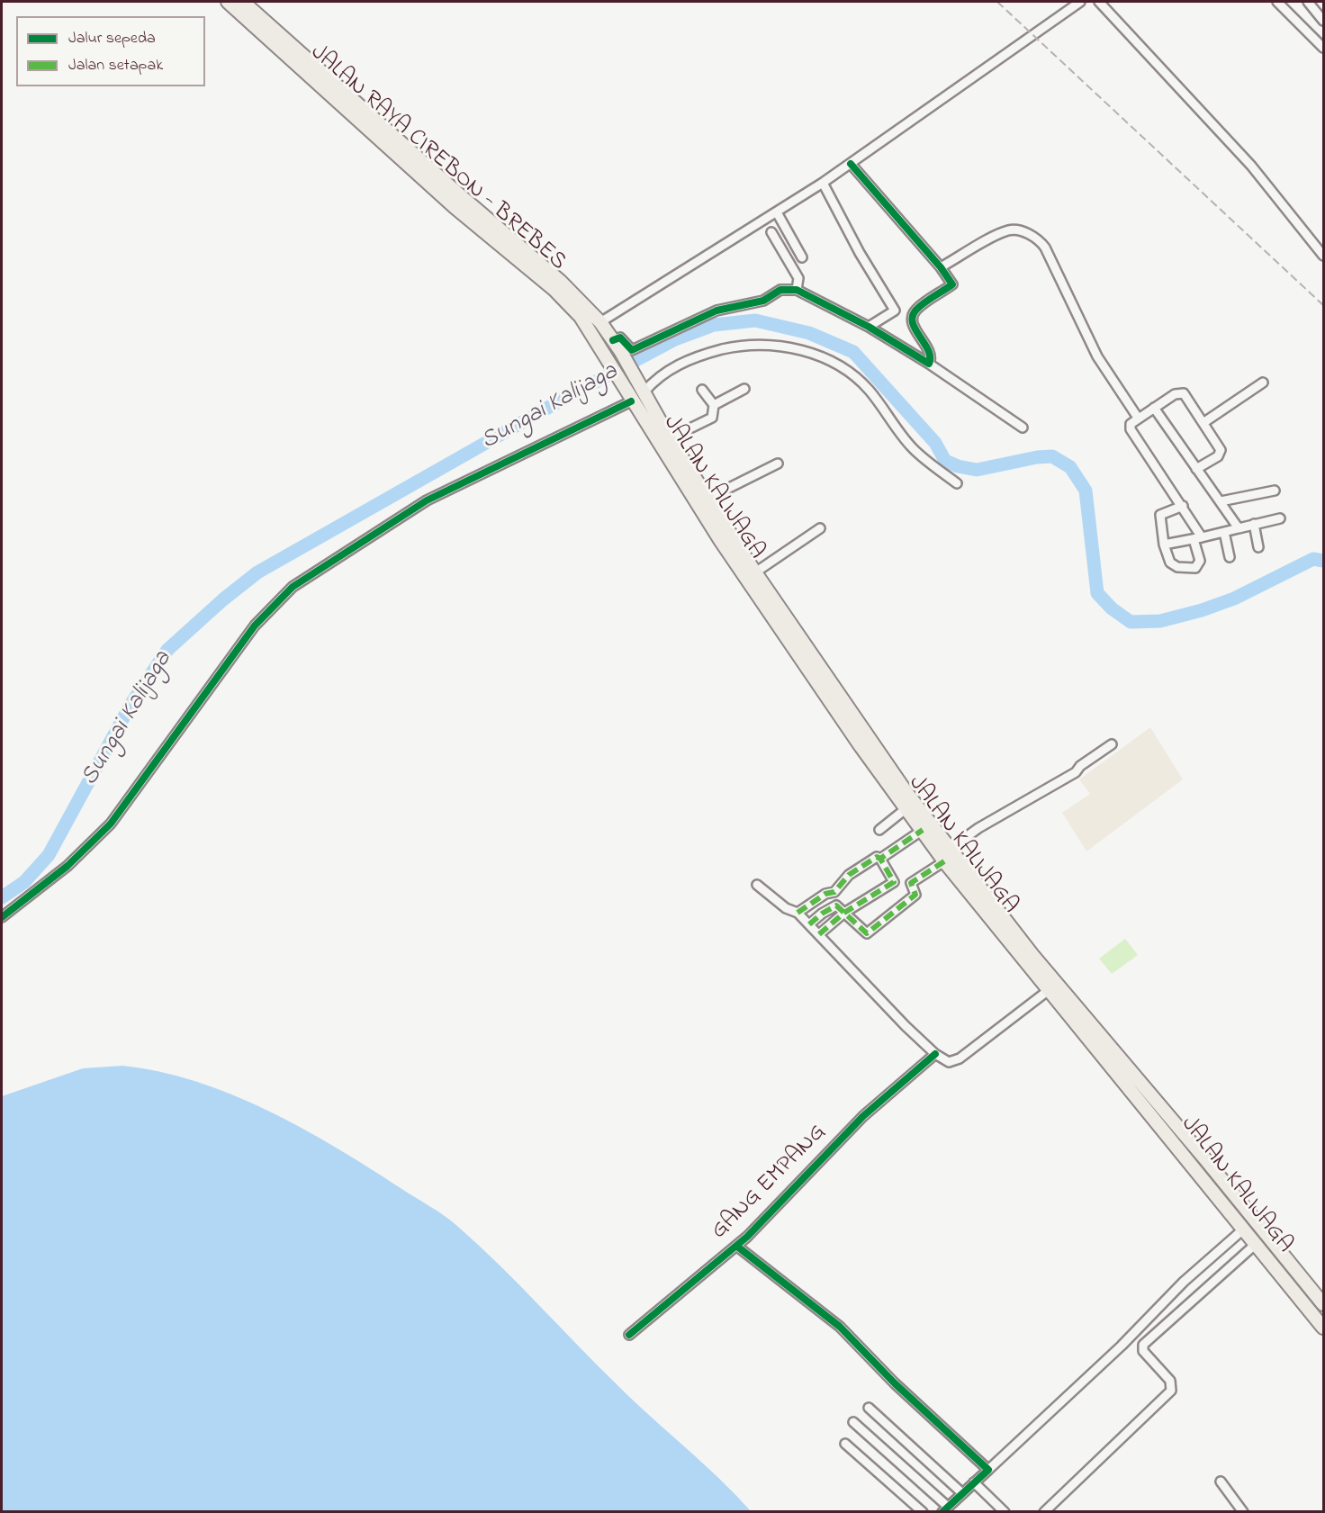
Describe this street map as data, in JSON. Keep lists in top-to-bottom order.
{
  "streets": {
    "highway": ["JALAN RAYA CIREBON - BREBES", "JALAN KALIJAGA"],
    "street": ["GANG EMPANG"]
  },
  "crossings": [
    ["JALAN RAYA CIREBON - BREBES", "JALAN KALIJAGA"]
  ],
  "water": ["Sungai Kalijaga"],
  "legend": ["Jalur sepeda", "Jalan setapak"]
}
